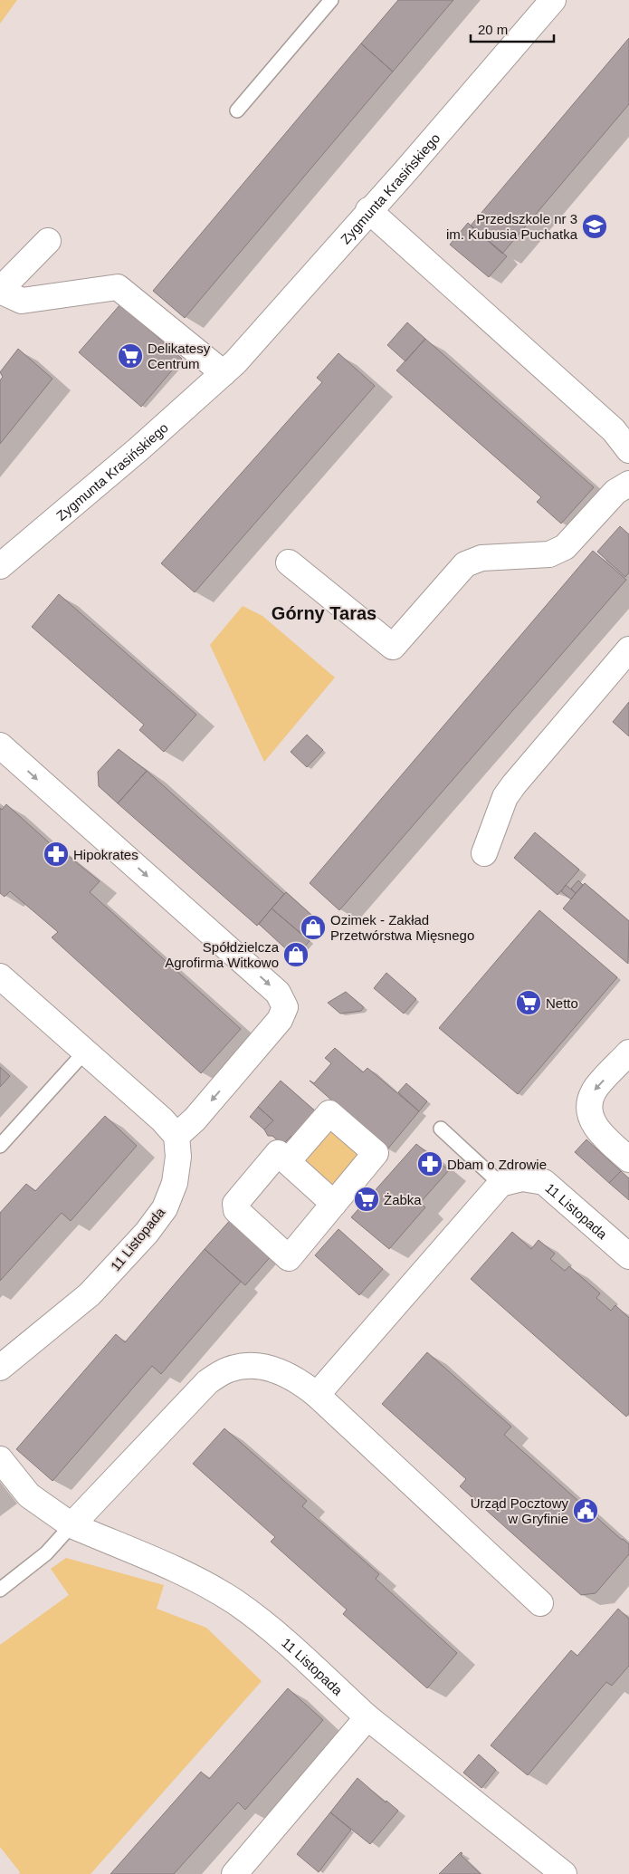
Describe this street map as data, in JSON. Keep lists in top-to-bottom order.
{
  "streets": {
    "street": ["Zygmunta Krasińskiego", "11 Listopada"]
  },
  "districts": ["Górny Taras"],
  "places": {
    "school or university": ["Przedszkole nr 3 im. Kubusia Puchatka"],
    "supermarket": ["Delikatesy Centrum", "Netto", "Żabka"],
    "pharmacy": ["Hipokrates", "Dbam o Zdrowie"],
    "shop": ["Ozimek - Zakład Przetwórstwa Mięsnego", "Spółdzielcza Agrofirma Witkowo"],
    "public building": ["Urząd Pocztowy w Gryfinie"]
  },
  "scale_bar": "20 m"
}
